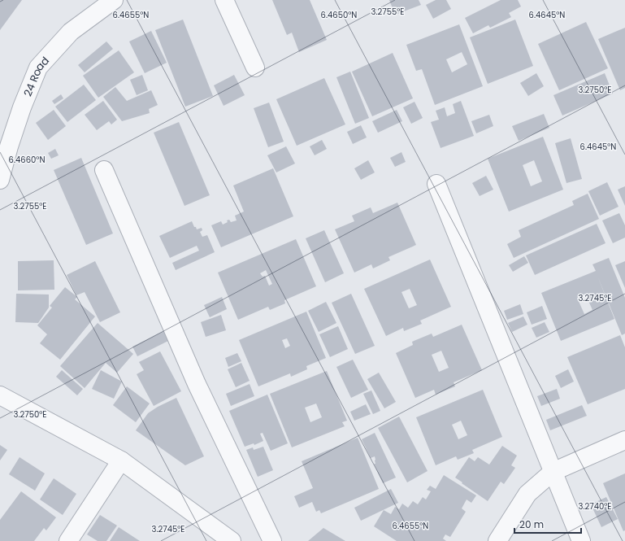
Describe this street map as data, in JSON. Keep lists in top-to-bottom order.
{
  "streets": {
    "street": ["24 Road"]
  },
  "scale_bar": "20 m",
  "coordinates": [
    "3.2755°E",
    "6.4655°N",
    "6.4650°N",
    "6.4645°N",
    "3.2750°E",
    "6.4660°N",
    "3.2745°E",
    "3.2740°E"
  ]
}
